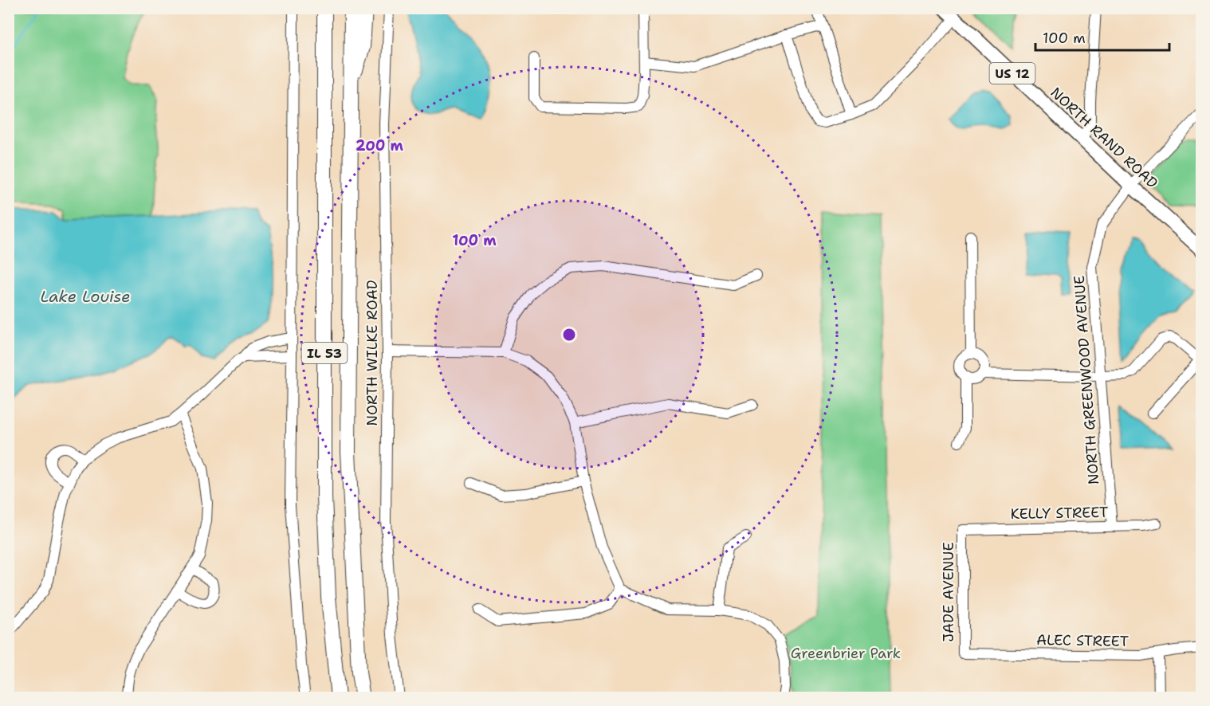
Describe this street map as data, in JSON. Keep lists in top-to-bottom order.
{
  "streets": {
    "highway": ["IL 53"],
    "main road": ["US 12", "NORTH RAND ROAD"],
    "street": [
      "NORTH WILKE ROAD",
      "NORTH GREENWOOD AVENUE",
      "KELLY STREET",
      "JADE AVENUE",
      "ALEC STREET"
    ]
  },
  "crossings": [
    ["NORTH RAND ROAD", "NORTH GREENWOOD AVENUE"],
    ["NORTH GREENWOOD AVENUE", "KELLY STREET"],
    ["KELLY STREET", "JADE AVENUE"],
    ["JADE AVENUE", "ALEC STREET"]
  ],
  "water": ["Lake Louise"],
  "parks": ["Greenbrier Park"],
  "scale_bar": "100 m",
  "rings": ["200 m", "100 m"]
}
